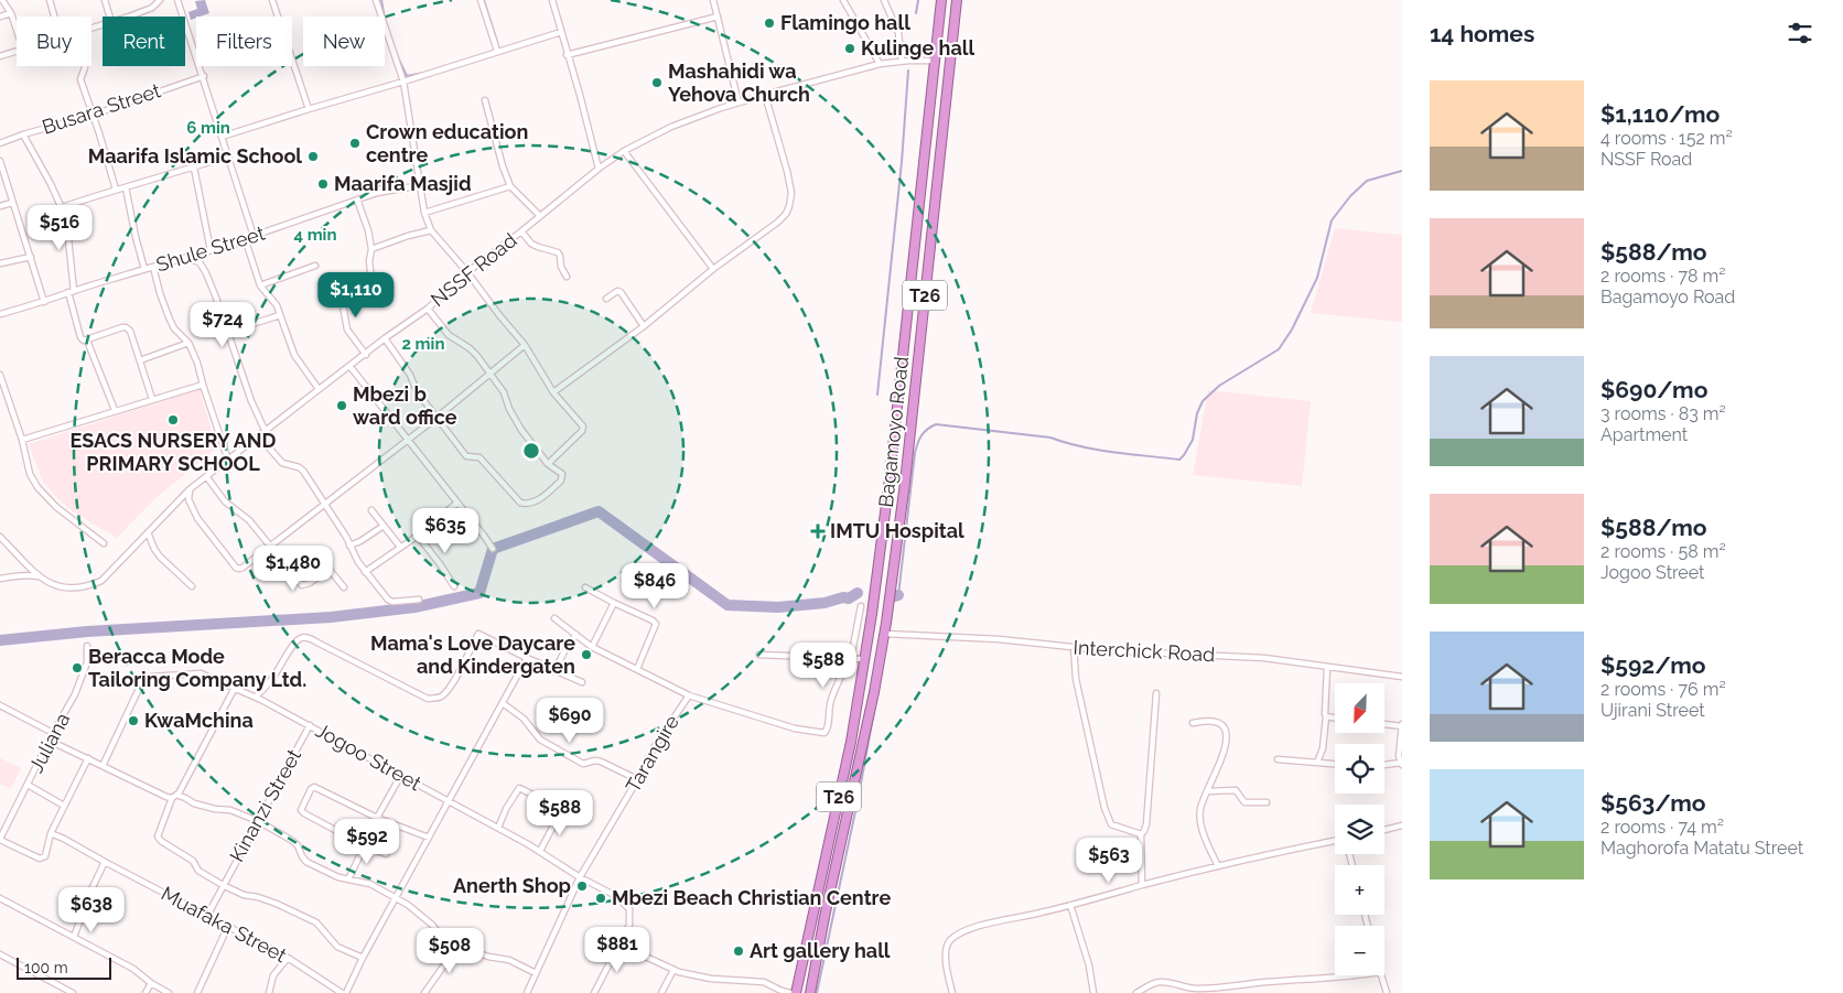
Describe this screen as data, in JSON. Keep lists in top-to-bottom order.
{
  "streets": {
    "highway": ["T26", "Bagamoyo Road"],
    "street": [
      "Busara Street",
      "Shule Street",
      "NSSF Road",
      "Interchick Road",
      "Juliana",
      "Tarangire",
      "Jogoo Street",
      "Kinanzi Street",
      "Muafaka Street"
    ]
  },
  "crossings": [
    ["NSSF Road", "Bagamoyo Road"],
    ["Bagamoyo Road", "Interchick Road"],
    ["Tarangire", "Jogoo Street"],
    ["Jogoo Street", "Kinanzi Street"],
    ["Kinanzi Street", "Muafaka Street"]
  ],
  "places": {
    "other": [
      "Flamingo hall",
      "Kulinge hall",
      "Mashahidi wa Yehova Church",
      "Crown education centre",
      "Maarifa Islamic School",
      "Maarifa Masjid",
      "Mbezi b ward office",
      "ESACS NURSERY AND PRIMARY SCHOOL",
      "Mama's Love Daycare and Kindergaten",
      "Beracca Mode Tailoring Company Ltd.",
      "KwaMchina",
      "Anerth Shop",
      "Mbezi Beach Christian Centre",
      "Art gallery hall"
    ],
    "health": ["IMTU Hospital"]
  },
  "scale_bar": "100 m",
  "north": "bottom left",
  "page": {
    "heading": "14 homes",
    "chip": [
      "Buy",
      "Rent",
      "Filters",
      "New"
    ],
    "list": [
      {
        "name": "$1,110/mo",
        "note": "4 rooms · 152 m² · NSSF Road"
      },
      {
        "name": "$588/mo",
        "note": "2 rooms · 78 m² · Bagamoyo Road"
      },
      {
        "name": "$690/mo",
        "note": "3 rooms · 83 m² · Apartment"
      },
      {
        "name": "$588/mo",
        "note": "2 rooms · 58 m² · Jogoo Street"
      },
      {
        "name": "$592/mo",
        "note": "2 rooms · 76 m² · Ujirani Street"
      },
      {
        "name": "$563/mo",
        "note": "2 rooms · 74 m² · Maghorofa Matatu Street"
      }
    ],
    "price": [
      "$516",
      "$1,110",
      "$724",
      "$635",
      "$1,480",
      "$846",
      "$588",
      "$690",
      "$588",
      "$592",
      "$563",
      "$638",
      "$881",
      "$508"
    ],
    "map_buttons": ["+", "−"],
    "scale": "100 m"
  },
  "rings": ["6 min", "4 min", "2 min"]
}
